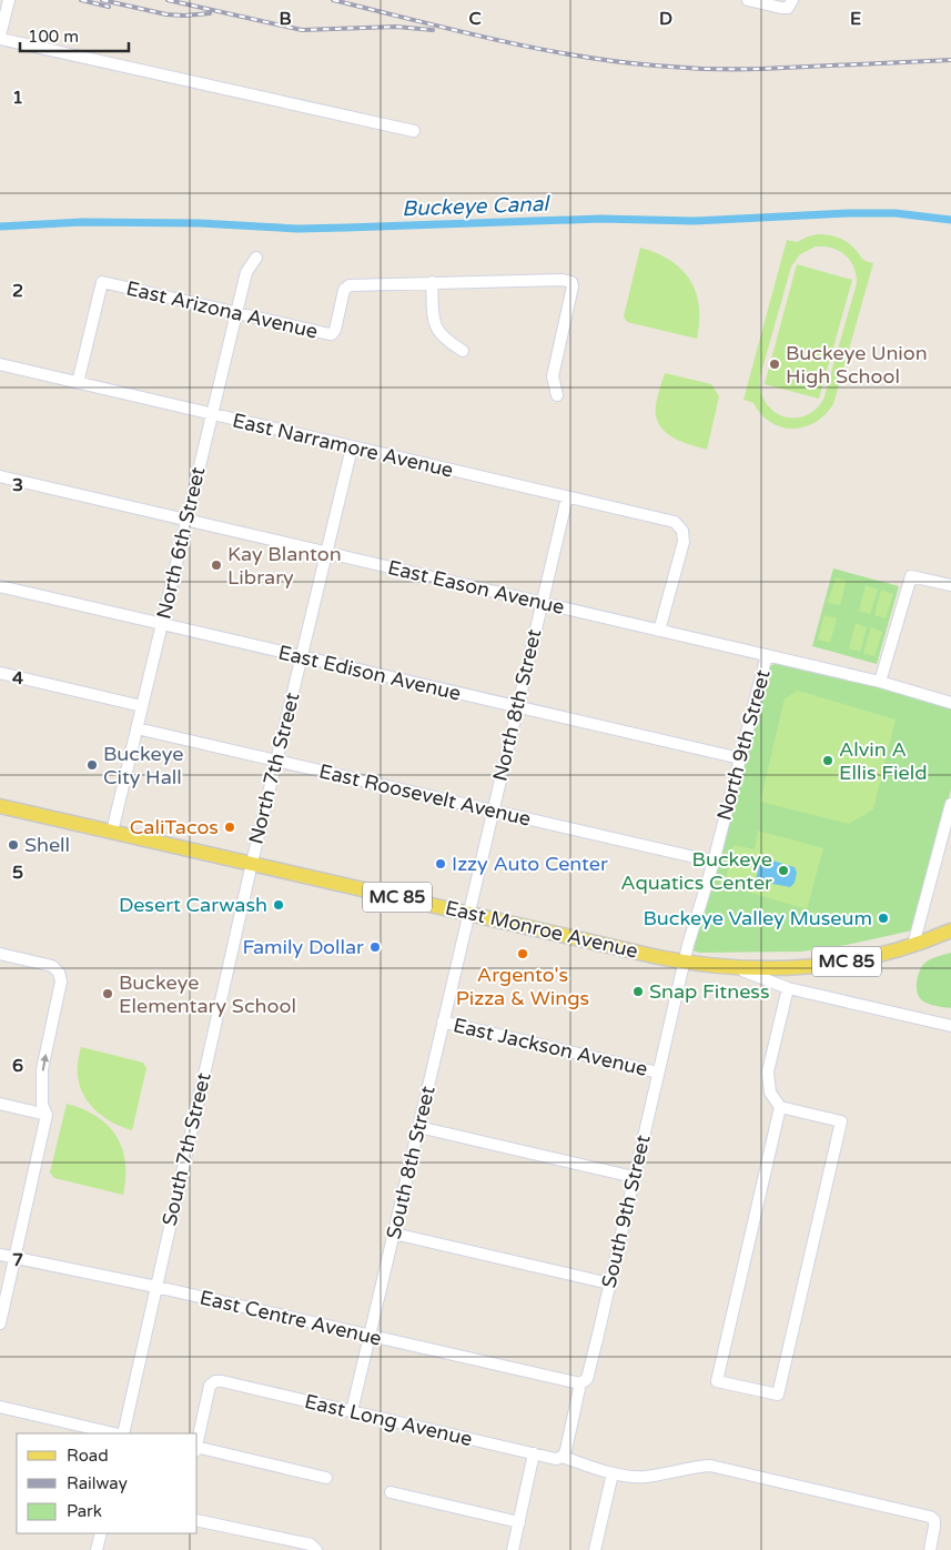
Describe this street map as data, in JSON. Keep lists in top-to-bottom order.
{
  "streets": {
    "main road": ["MC 85", "East Monroe Avenue"],
    "street": [
      "East Arizona Avenue",
      "East Narramore Avenue",
      "North 6th Street",
      "East Eason Avenue",
      "East Edison Avenue",
      "North 8th Street",
      "North 9th Street",
      "North 7th Street",
      "East Roosevelt Avenue",
      "East Jackson Avenue",
      "South 7th Street",
      "South 8th Street",
      "South 9th Street",
      "East Centre Avenue",
      "East Long Avenue"
    ]
  },
  "crossings": [
    ["East Arizona Avenue", "East Narramore Avenue"],
    ["East Arizona Avenue", "North 6th Street"],
    ["East Narramore Avenue", "North 6th Street"],
    ["East Narramore Avenue", "East Eason Avenue"],
    ["East Narramore Avenue", "North 8th Street"],
    ["East Narramore Avenue", "North 7th Street"],
    ["North 6th Street", "East Eason Avenue"],
    ["North 6th Street", "East Edison Avenue"],
    ["North 6th Street", "East Roosevelt Avenue"],
    ["North 6th Street", "East Monroe Avenue"],
    ["East Eason Avenue", "North 8th Street"],
    ["East Eason Avenue", "North 9th Street"],
    ["East Eason Avenue", "North 7th Street"],
    ["East Edison Avenue", "North 8th Street"],
    ["East Edison Avenue", "North 9th Street"],
    ["East Edison Avenue", "North 7th Street"],
    ["North 8th Street", "East Roosevelt Avenue"],
    ["North 8th Street", "East Monroe Avenue"],
    ["North 8th Street", "South 8th Street"],
    ["North 9th Street", "East Roosevelt Avenue"],
    ["North 9th Street", "East Monroe Avenue"],
    ["North 9th Street", "South 9th Street"],
    ["North 7th Street", "East Roosevelt Avenue"],
    ["North 7th Street", "East Monroe Avenue"],
    ["North 7th Street", "South 7th Street"],
    ["MC 85", "East Monroe Avenue"],
    ["East Monroe Avenue", "South 7th Street"],
    ["East Monroe Avenue", "South 8th Street"],
    ["East Monroe Avenue", "South 9th Street"],
    ["East Jackson Avenue", "South 8th Street"],
    ["East Jackson Avenue", "South 9th Street"],
    ["South 7th Street", "East Centre Avenue"],
    ["South 8th Street", "East Centre Avenue"],
    ["South 8th Street", "East Long Avenue"],
    ["South 9th Street", "East Centre Avenue"],
    ["South 9th Street", "East Long Avenue"]
  ],
  "water": ["Buckeye Canal"],
  "places": [
    "Buckeye Union High School",
    "Kay Blanton Library",
    "Alvin A Ellis Field",
    "Buckeye City Hall",
    "CaliTacos",
    "Shell",
    "Izzy Auto Center",
    "Buckeye Aquatics Center",
    "Desert Carwash",
    "Buckeye Valley Museum",
    "Family Dollar",
    "Argento's Pizza & Wings",
    "Snap Fitness",
    "Buckeye Elementary School"
  ],
  "legend": ["Road", "Railway", "Park"],
  "scale_bar": "100 m",
  "grid": {
    "columns": [
      "B",
      "C",
      "D",
      "E"
    ],
    "rows": [
      "1",
      "2",
      "3",
      "4",
      "5",
      "6",
      "7"
    ]
  }
}
